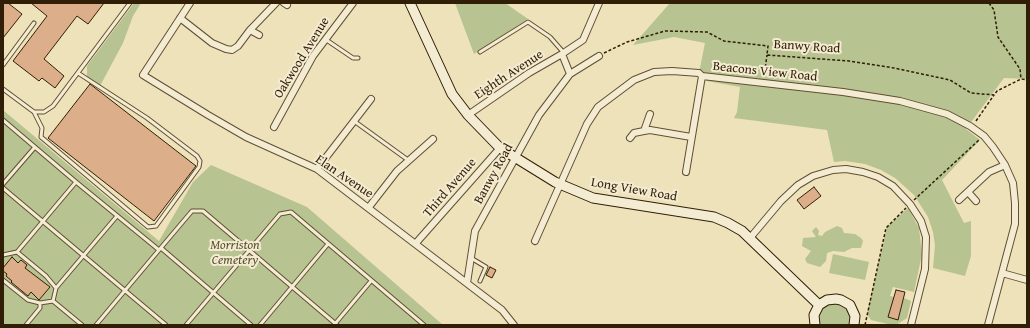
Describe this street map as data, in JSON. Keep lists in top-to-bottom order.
{
  "streets": {
    "street": [
      "Banwy Road",
      "Oakwood Avenue",
      "Beacons View Road",
      "Eighth Avenue",
      "Elan Avenue",
      "Third Avenue",
      "Long View Road"
    ]
  },
  "crossings": [
    ["Banwy Road", "Elan Avenue"],
    ["Banwy Road", "Long View Road"],
    ["Beacons View Road", "Long View Road"],
    ["Eighth Avenue", "Long View Road"],
    ["Elan Avenue", "Third Avenue"],
    ["Third Avenue", "Long View Road"]
  ],
  "parks": ["Morriston Cemetery"]
}
